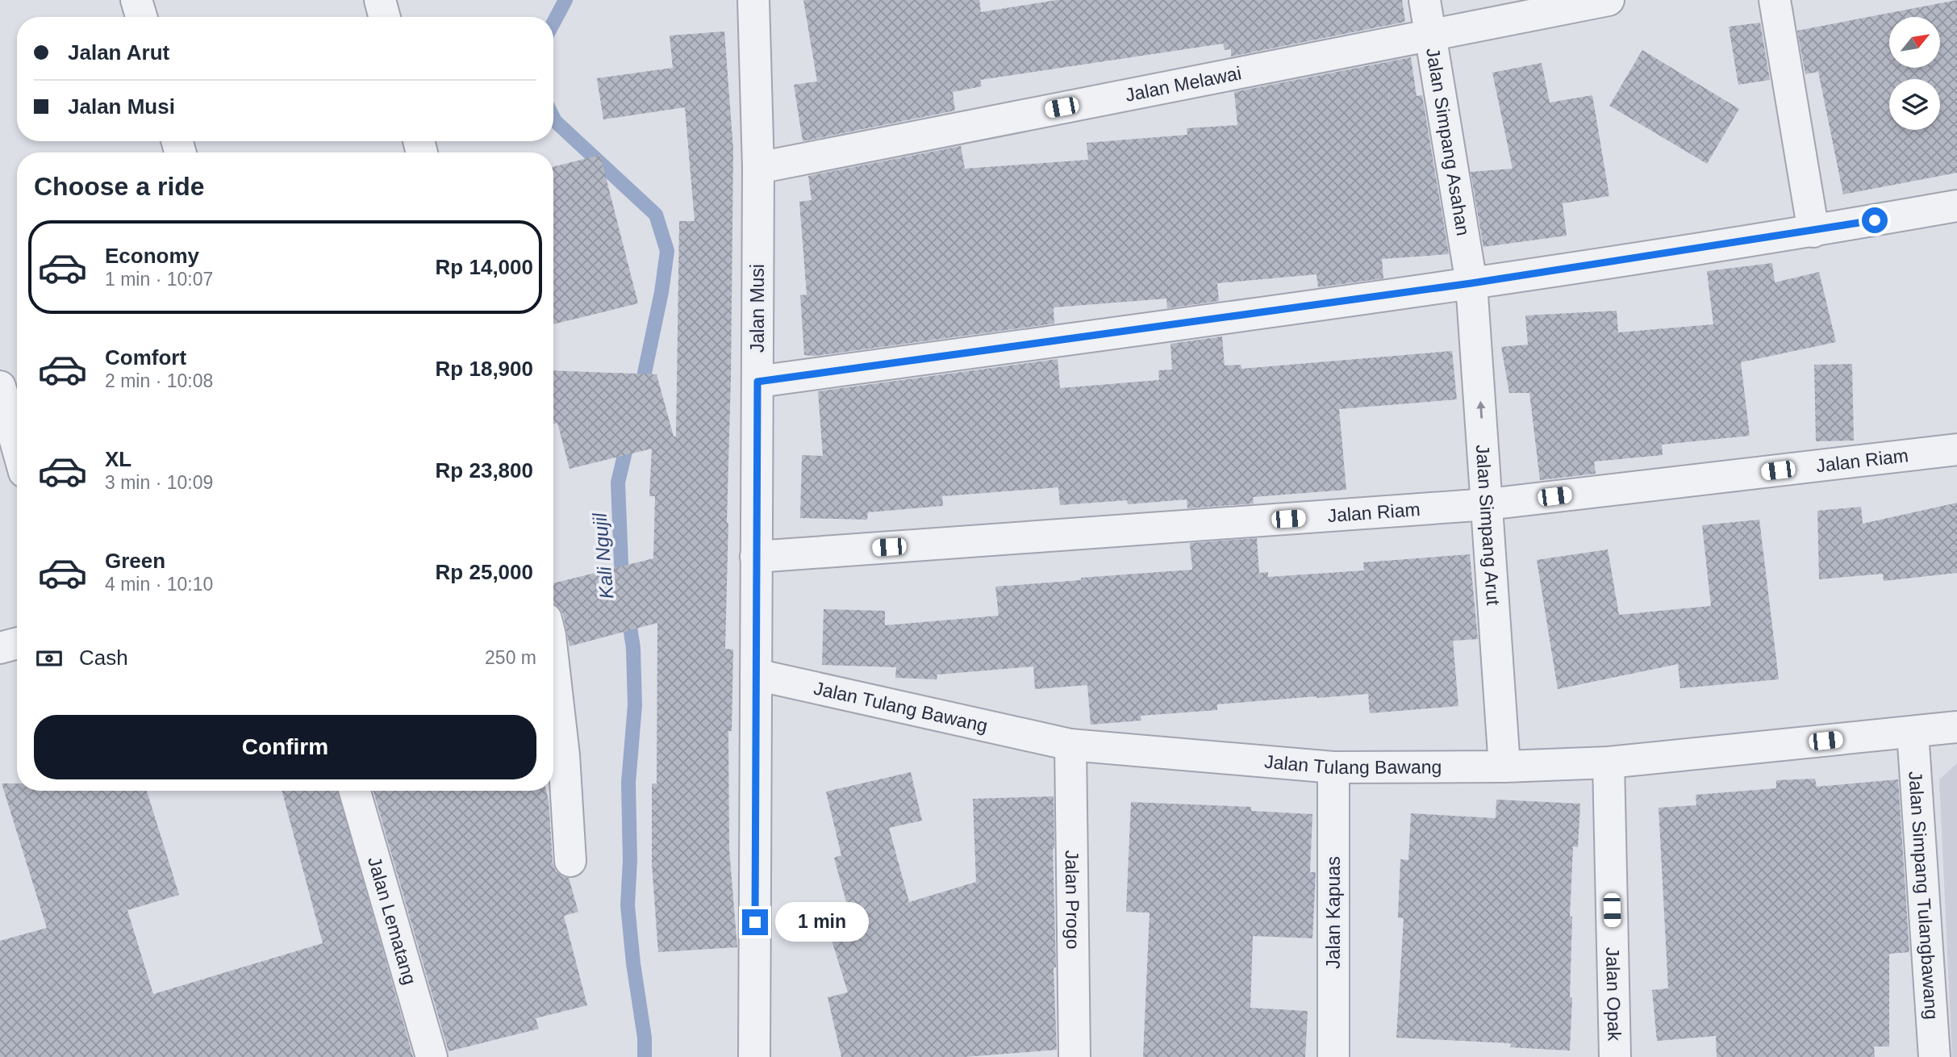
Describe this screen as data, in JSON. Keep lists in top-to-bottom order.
{
  "streets": {
    "street": [
      "Jalan Melawai",
      "Jalan Simpang Asahan",
      "Jalan Musi",
      "Jalan Riam",
      "Jalan Simpang Arut",
      "Jalan Tulang Bawang",
      "Jalan Simpang Tulangbawang",
      "Jalan Progo",
      "Jalan Kapuas",
      "Jalan Lematang",
      "Jalan Opak"
    ]
  },
  "crossings": [
    ["Jalan Melawai", "Jalan Simpang Asahan"],
    ["Jalan Melawai", "Jalan Musi"],
    ["Jalan Simpang Asahan", "Jalan Simpang Arut"],
    ["Jalan Musi", "Jalan Riam"],
    ["Jalan Musi", "Jalan Tulang Bawang"],
    ["Jalan Riam", "Jalan Simpang Arut"],
    ["Jalan Simpang Arut", "Jalan Tulang Bawang"],
    ["Jalan Tulang Bawang", "Jalan Simpang Tulangbawang"],
    ["Jalan Tulang Bawang", "Jalan Progo"],
    ["Jalan Tulang Bawang", "Jalan Kapuas"],
    ["Jalan Tulang Bawang", "Jalan Opak"]
  ],
  "one_way": ["Jalan Simpang Arut"],
  "water": ["Kali Ngujil"],
  "north": "top right",
  "page": {
    "banner": ["Jalan Arut", "Jalan Musi"],
    "heading": "Choose a ride",
    "list": [
      {
        "name": "Economy",
        "note": "1 min · 10:07",
        "value": "Rp 14,000"
      },
      {
        "name": "Comfort",
        "note": "2 min · 10:08",
        "value": "Rp 18,900"
      },
      {
        "name": "XL",
        "note": "3 min · 10:09",
        "value": "Rp 23,800"
      },
      {
        "name": "Green",
        "note": "4 min · 10:10",
        "value": "Rp 25,000"
      }
    ],
    "pay": ["Cash", "250 m"],
    "buttons": "Confirm",
    "bubble": "1 min"
  }
}
